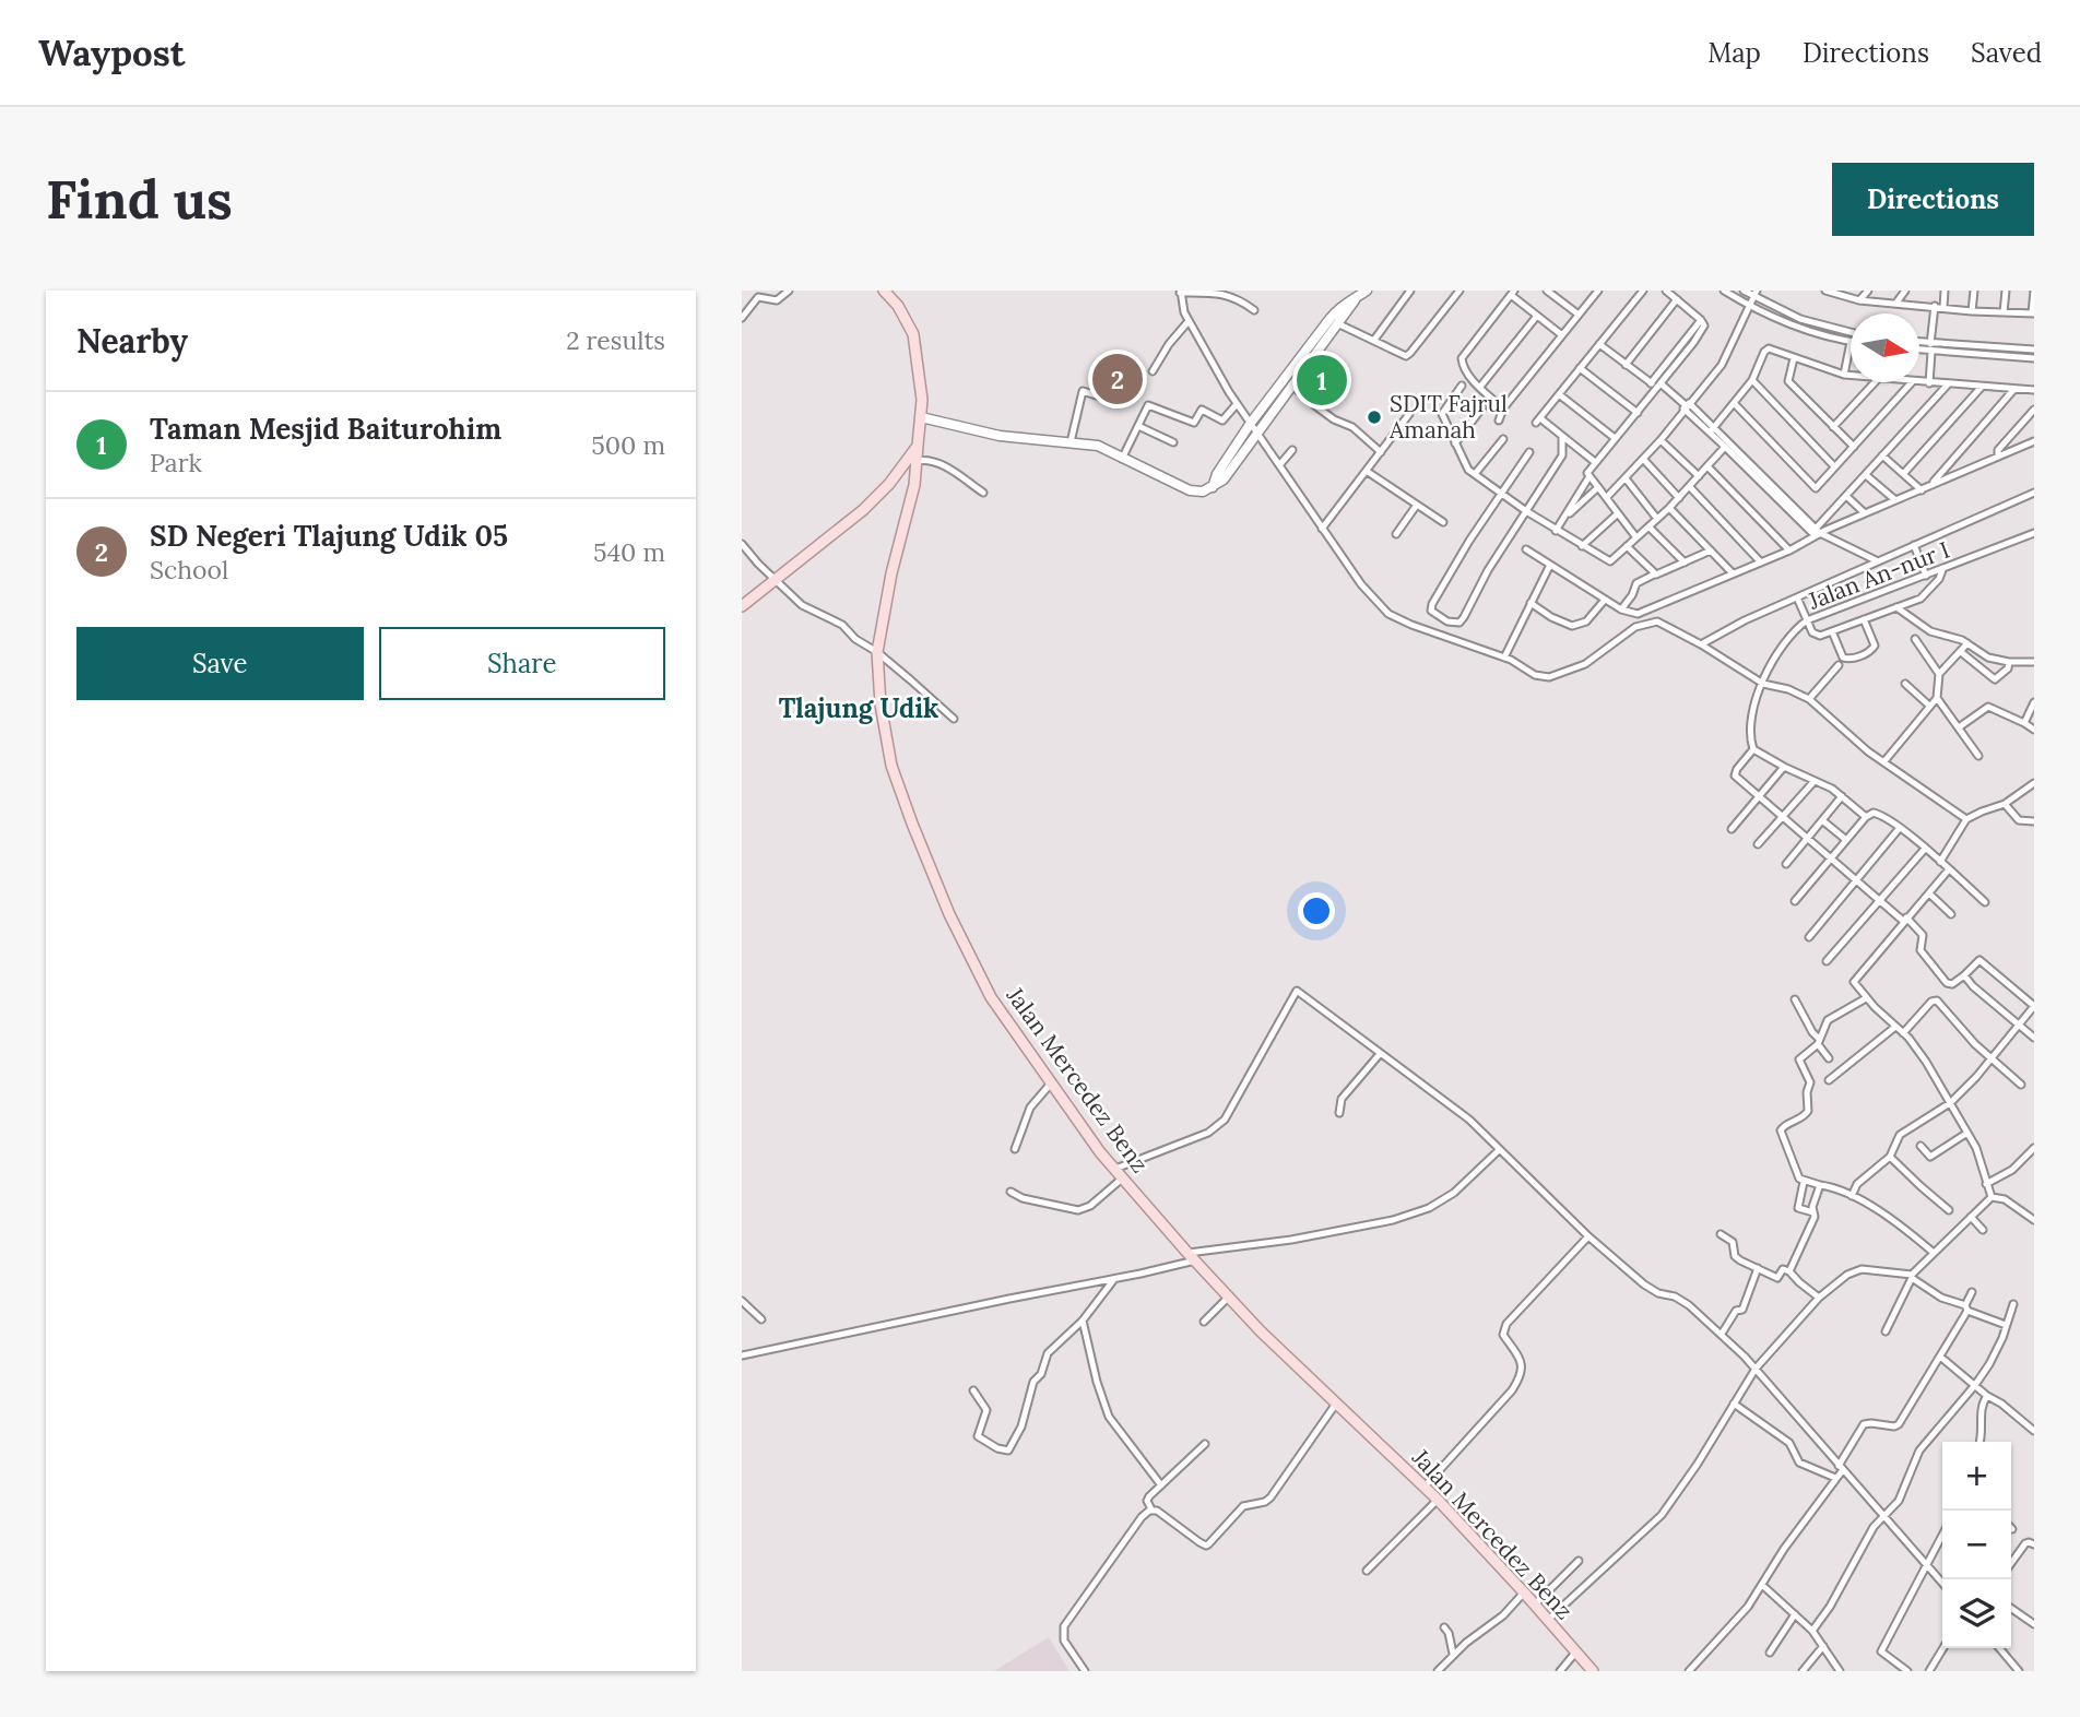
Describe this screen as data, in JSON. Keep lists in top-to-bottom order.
{
  "streets": {
    "main road": ["Jalan Mercedez Benz"],
    "street": ["Jalan An-nur I"]
  },
  "districts": ["Tlajung Udik"],
  "places": ["SDIT Fajrul Amanah"],
  "north": "right",
  "page": {
    "header": "Waypost",
    "nav": ["Map", "Directions", "Saved"],
    "buttons": [
      "Directions",
      ["Save", "Share"]
    ],
    "title": "Find us",
    "heading": ["Nearby", "2 results"],
    "pins": ["2", "1"],
    "list": [
      {
        "mark": "1",
        "name": "Taman Mesjid Baiturohim",
        "note": "Park",
        "value": "500 m"
      },
      {
        "mark": "2",
        "name": "SD Negeri Tlajung Udik 05",
        "note": "School",
        "value": "540 m"
      }
    ],
    "map_buttons": ["+", "−"]
  }
}
